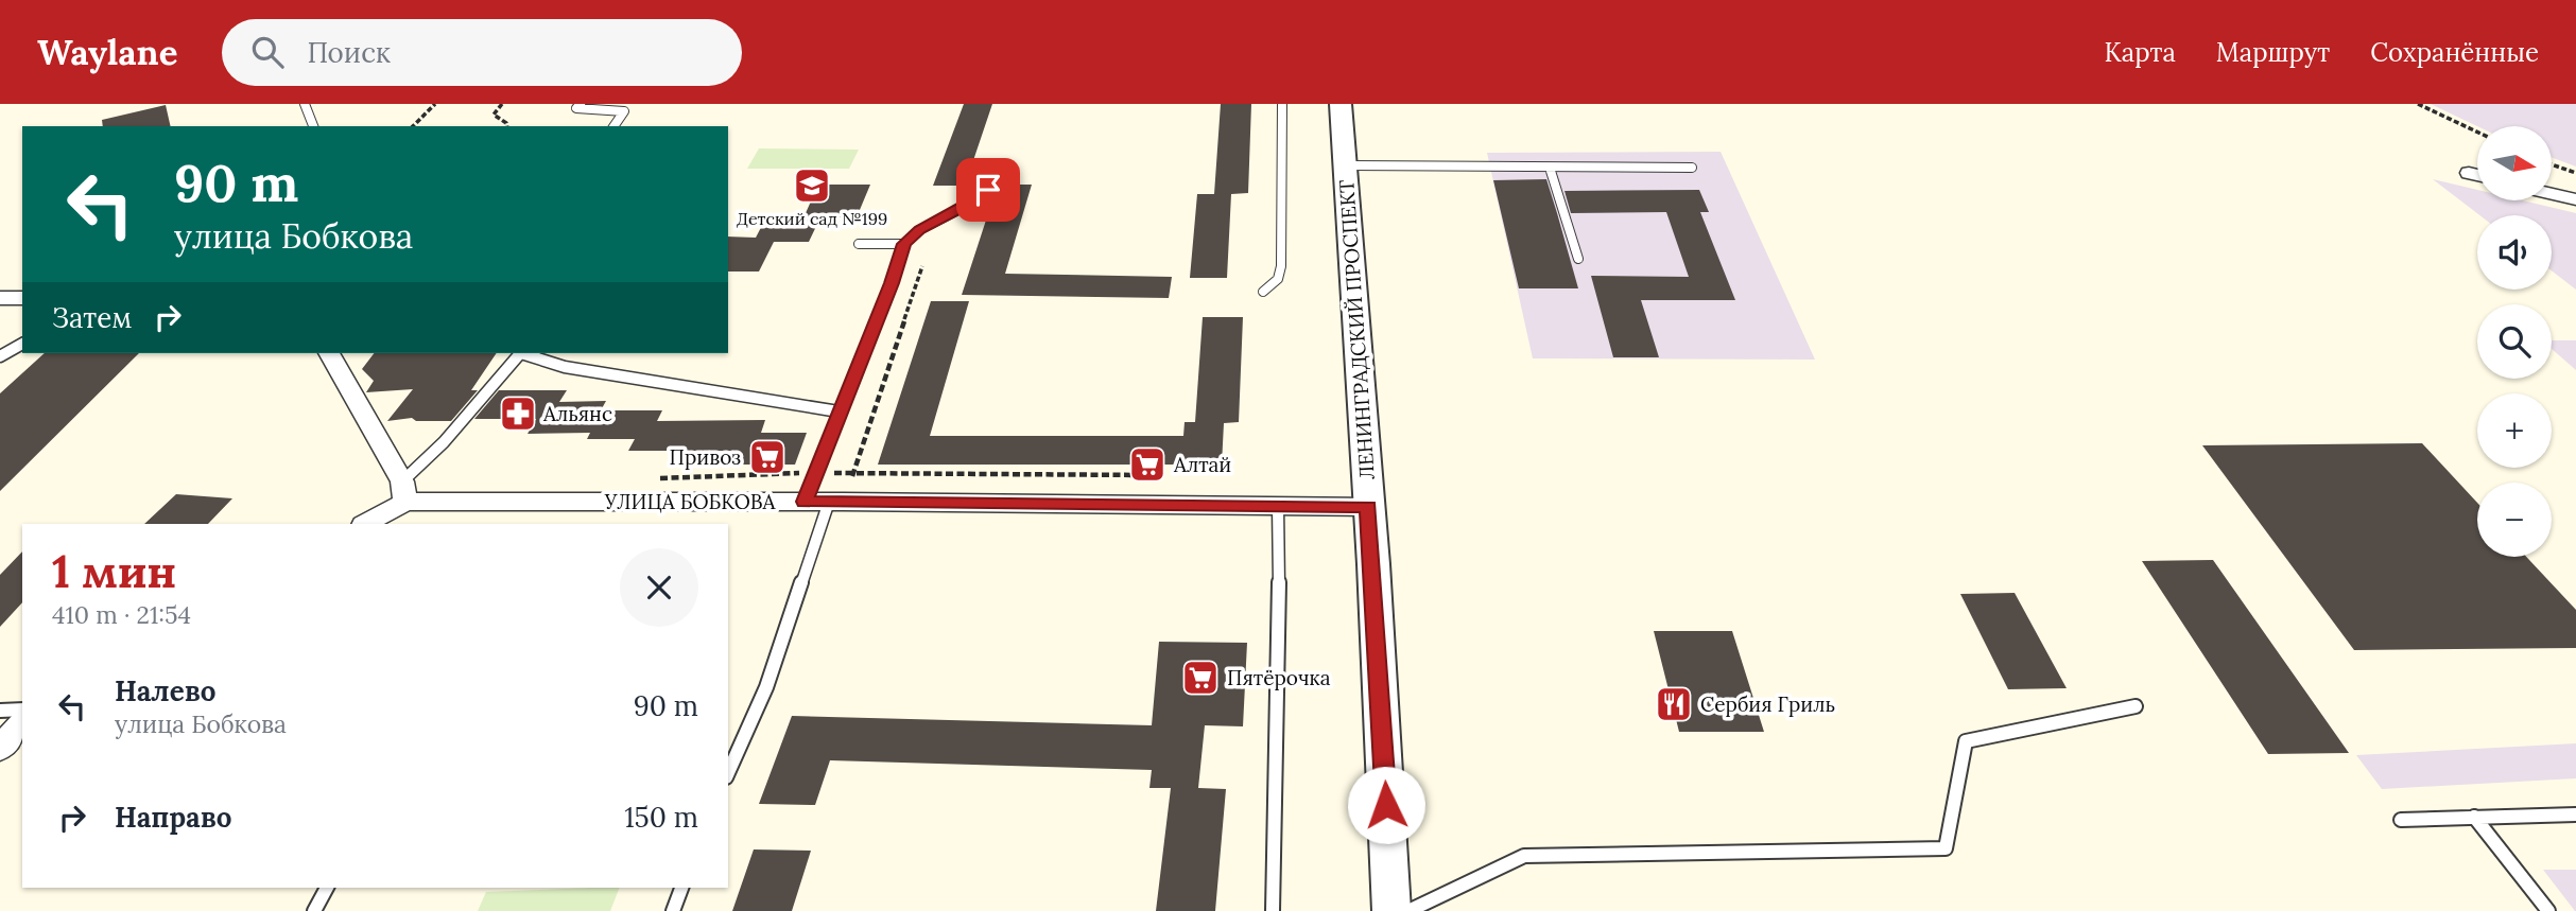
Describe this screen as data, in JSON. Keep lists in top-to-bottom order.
{
  "streets": {
    "street": ["ЛЕНИНГРАДСКИЙ ПРОСПЕКТ", "УЛИЦА БОБКОВА"]
  },
  "crossings": [
    ["ЛЕНИНГРАДСКИЙ ПРОСПЕКТ", "УЛИЦА БОБКОВА"]
  ],
  "places": {
    "school or university": ["Детский сад №199"],
    "pharmacy": ["Альянс"],
    "supermarket": ["Привоз", "Алтай", "Пятёрочка"],
    "restaurant": ["Сербия Гриль"]
  },
  "north": "right",
  "page": {
    "header": "Waylane",
    "search": "Поиск",
    "nav": ["Карта", "Маршрут", "Сохранённые"],
    "map_buttons": ["+", "−"],
    "turn": ["90 m", "улица Бобкова"],
    "then": "Затем",
    "heading": ["1 мин", "410 m · 21:54"],
    "list": [
      {
        "name": "Налево",
        "note": "улица Бобкова",
        "value": "90 m"
      },
      {
        "name": "Направо",
        "value": "150 m"
      }
    ]
  }
}
